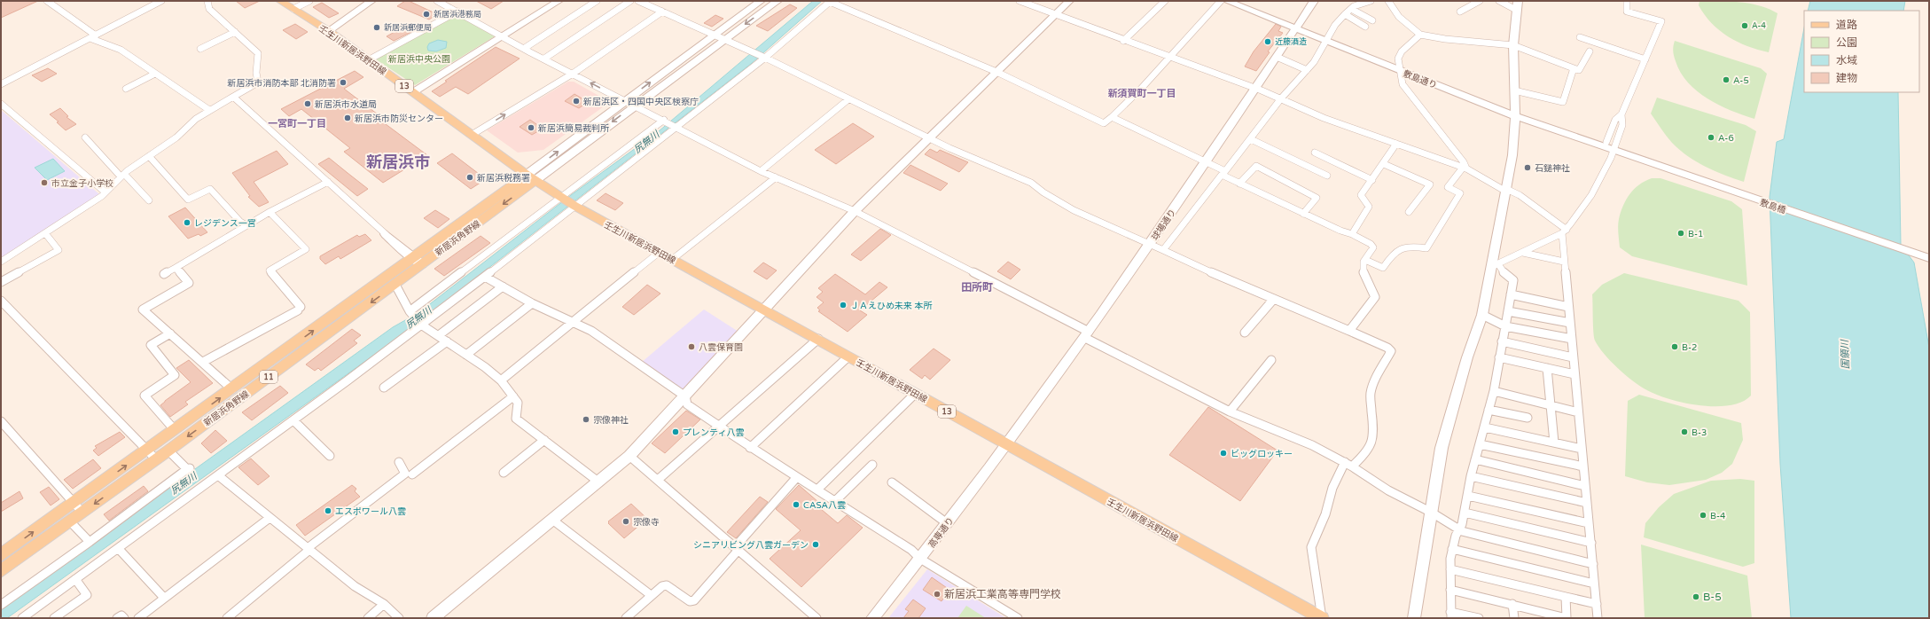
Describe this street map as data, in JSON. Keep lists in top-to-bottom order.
{
  "streets": {
    "main road": [
      "壬生川新居浜野田線",
      "13",
      "新居浜角野線",
      "11"
    ],
    "street": [
      "敷島通り",
      "敷島橋",
      "球場通り",
      "高専通り"
    ]
  },
  "crossings": [
    ["壬生川新居浜野田線", "球場通り"],
    ["壬生川新居浜野田線", "新居浜角野線"],
    ["壬生川新居浜野田線", "高専通り"],
    ["敷島通り", "敷島橋"],
    ["敷島通り", "球場通り"],
    ["球場通り", "高専通り"]
  ],
  "districts": [
    "新須賀町一丁目",
    "一宮町一丁目",
    "新居浜市",
    "田所町"
  ],
  "water": ["尻無川", "国領川"],
  "parks": ["新居浜中央公園"],
  "places": [
    "新居浜港務局",
    "A-4",
    "新居浜郵便局",
    "近藤酒造",
    "A-5",
    "新居浜市消防本部 北消防署",
    "新居浜区・四国中央区検察庁",
    "新居浜市水道局",
    "新居浜市防災センター",
    "新居浜簡易裁判所",
    "A-6",
    "石鎚神社",
    "新居浜税務署",
    "市立金子小学校",
    "レジデンス一宮",
    "B-1",
    "ＪＡえひめ未来 本所",
    "八雲保育園",
    "B-2",
    "宗像神社",
    "プレンティ八雲",
    "B-3",
    "ビッグロッキー",
    "CASA八雲",
    "エスポワール八雲",
    "B-4",
    "宗像寺",
    "シニアリビング八雲ガーデン",
    "新居浜工業高等専門学校",
    "B-5"
  ],
  "legend": [
    "道路",
    "公園",
    "水域",
    "建物"
  ]
}
